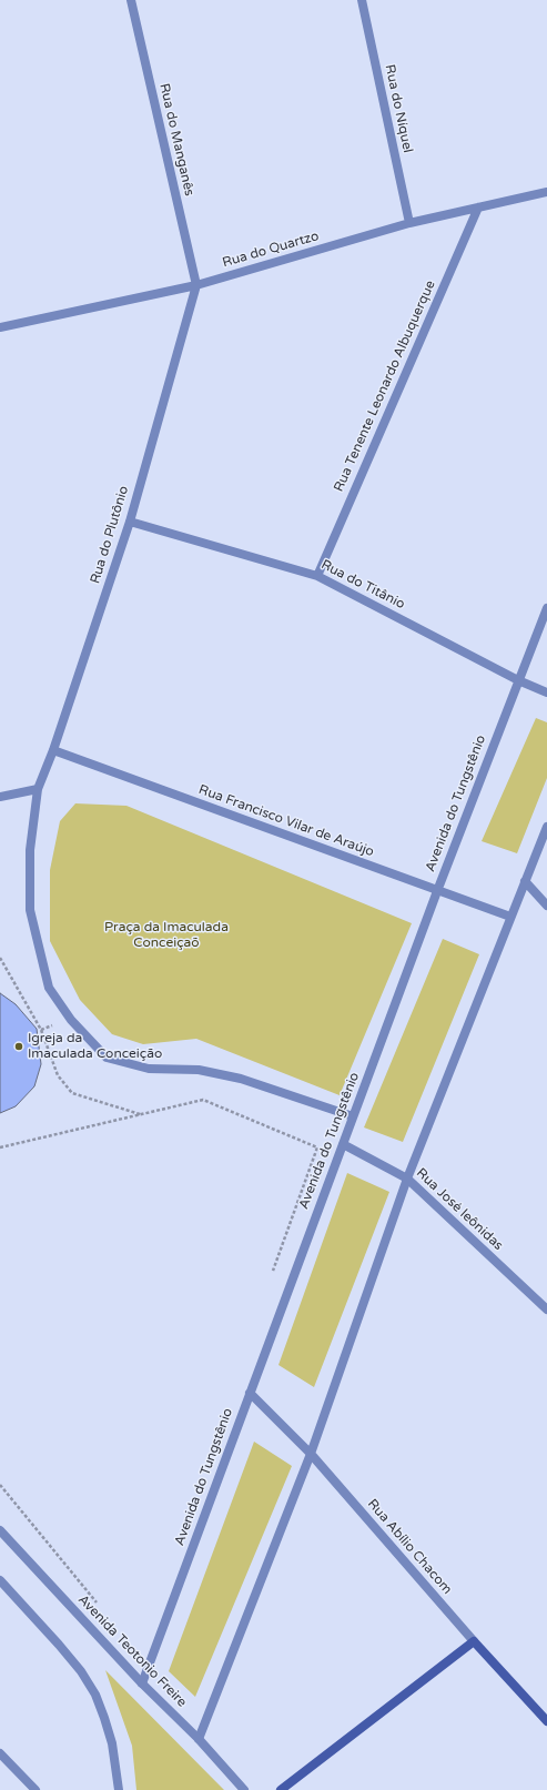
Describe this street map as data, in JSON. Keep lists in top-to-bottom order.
{
  "streets": {
    "main road": ["Rua Abílio Chacom"],
    "street": [
      "Rua do Níquel",
      "Rua do Manganês",
      "Rua do Quartzo",
      "Rua Tenente Leonardo Albuquerque",
      "Rua do Plutônio",
      "Rua do Titânio",
      "Avenida do Tungstênio",
      "Rua Francisco Vilar de Araújo",
      "Rua José leônidas",
      "Avenida Teotonio Freire"
    ]
  },
  "crossings": [
    ["Rua do Níquel", "Rua do Quartzo"],
    ["Rua do Manganês", "Rua do Quartzo"],
    ["Rua do Manganês", "Rua do Plutônio"],
    ["Rua do Quartzo", "Rua Tenente Leonardo Albuquerque"],
    ["Rua do Quartzo", "Rua do Plutônio"],
    ["Rua Tenente Leonardo Albuquerque", "Rua do Titânio"],
    ["Rua do Plutônio", "Rua do Titânio"],
    ["Rua do Plutônio", "Rua Francisco Vilar de Araújo"],
    ["Rua do Titânio", "Avenida do Tungstênio"],
    ["Avenida do Tungstênio", "Rua Francisco Vilar de Araújo"],
    ["Avenida do Tungstênio", "Rua José leônidas"],
    ["Avenida do Tungstênio", "Rua Abílio Chacom"],
    ["Avenida do Tungstênio", "Avenida Teotonio Freire"]
  ],
  "parks": ["Praça da Imaculada Conceiçaõ"],
  "places": ["Igreja da Imaculada Conceição"]
}
